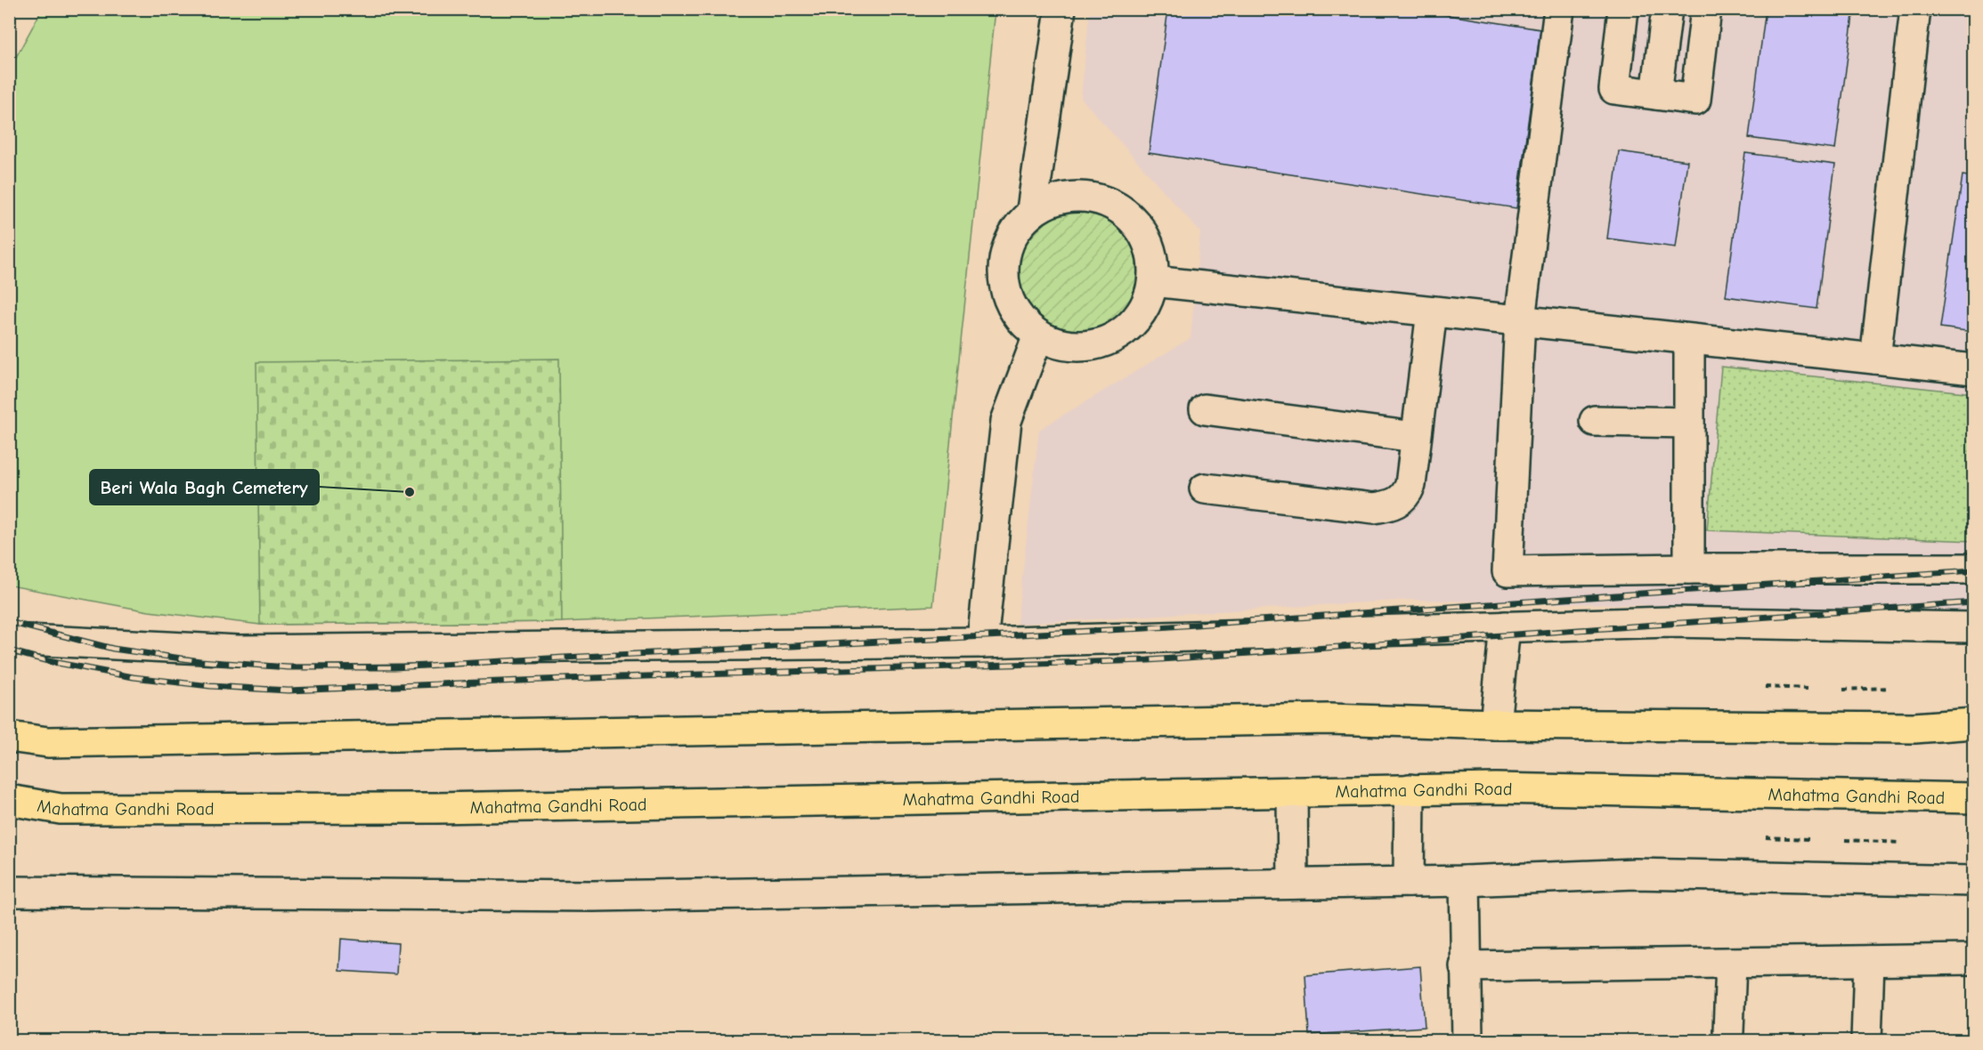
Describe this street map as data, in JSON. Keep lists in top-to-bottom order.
{
  "streets": {
    "main road": ["Mahatma Gandhi Road"]
  },
  "places": ["Beri Wala Bagh Cemetery"]
}
